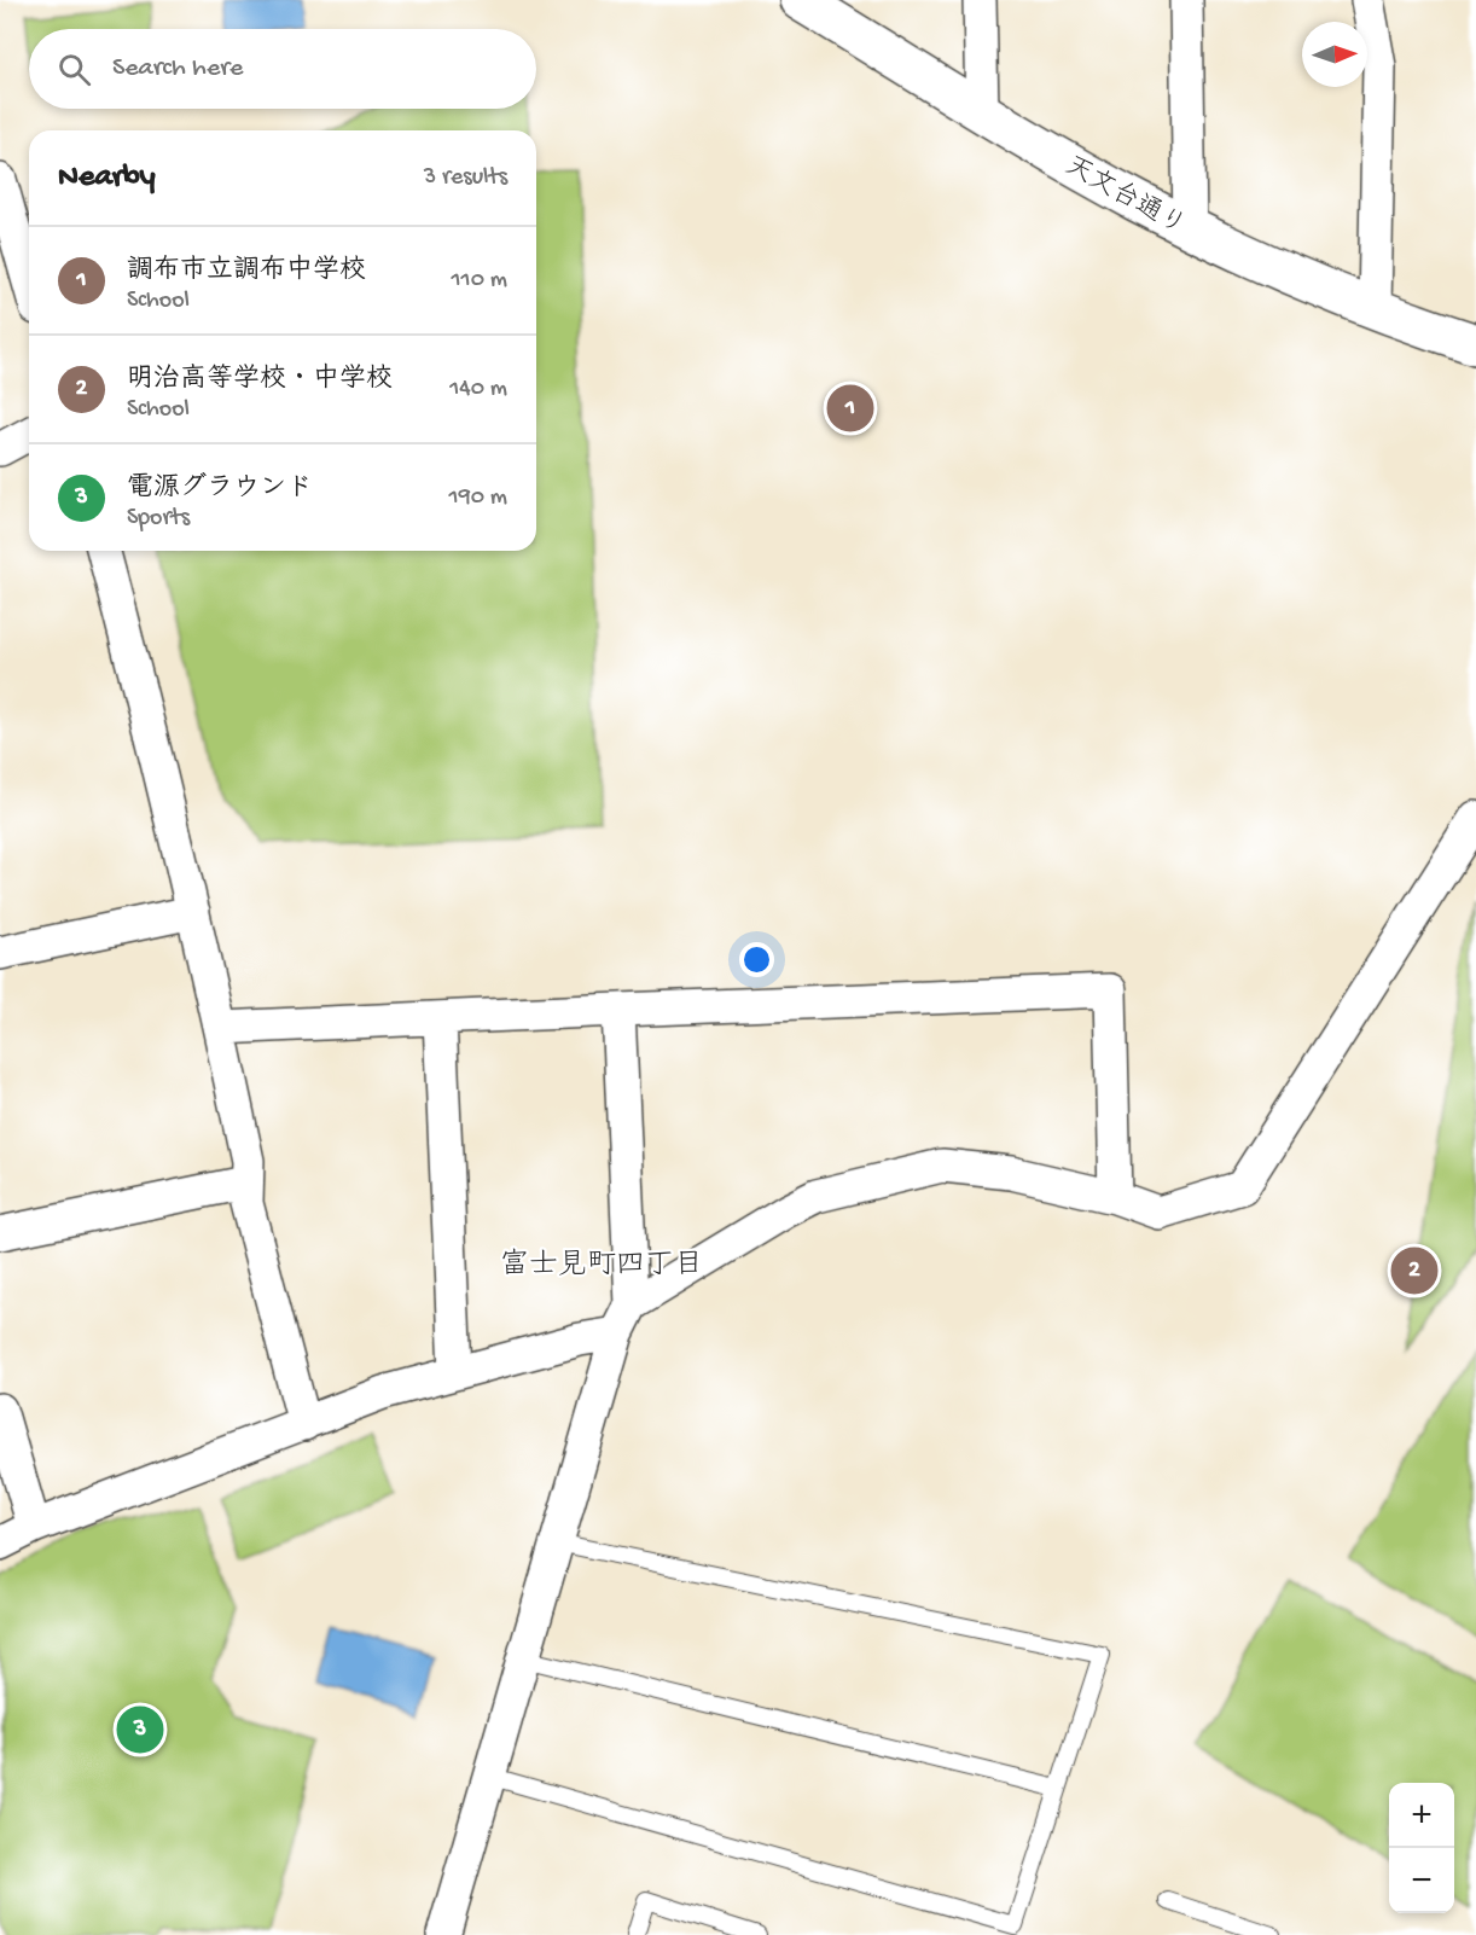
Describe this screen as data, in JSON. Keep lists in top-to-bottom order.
{
  "streets": {
    "main road": ["天文台通り"]
  },
  "districts": ["富士見町四丁目"],
  "north": "right",
  "page": {
    "search": "Search here",
    "heading": ["Nearby", "3 results"],
    "list": [
      {
        "mark": "1",
        "name": "調布市立調布中学校",
        "note": "School",
        "value": "110 m"
      },
      {
        "mark": "2",
        "name": "明治高等学校・中学校",
        "note": "School",
        "value": "140 m"
      },
      {
        "mark": "3",
        "name": "電源グラウンド",
        "note": "Sports",
        "value": "190 m"
      }
    ],
    "pins": ["1", "2", "3"],
    "map_buttons": ["+", "−"]
  }
}
